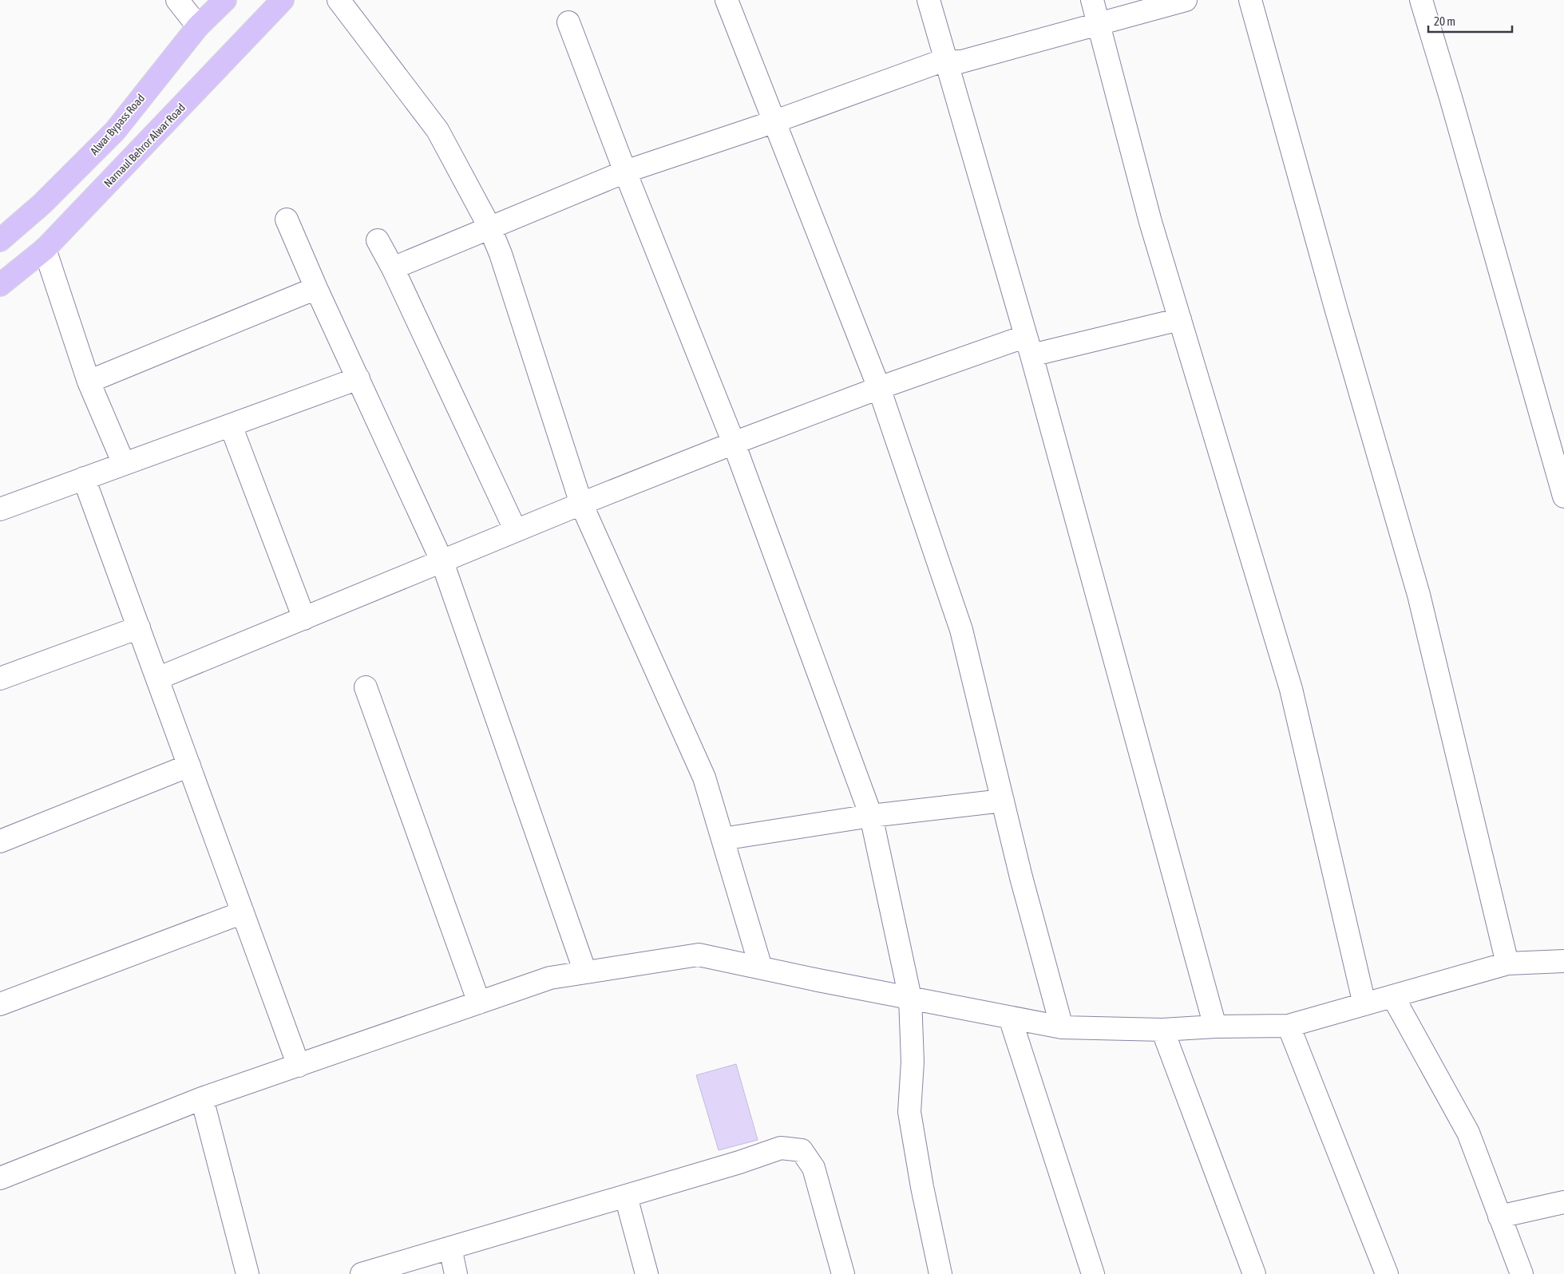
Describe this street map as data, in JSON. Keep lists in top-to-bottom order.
{
  "streets": {
    "main road": ["Alwar Bypass Road", "Narnaul Behror Alwar Road"]
  },
  "scale_bar": "20 m"
}
